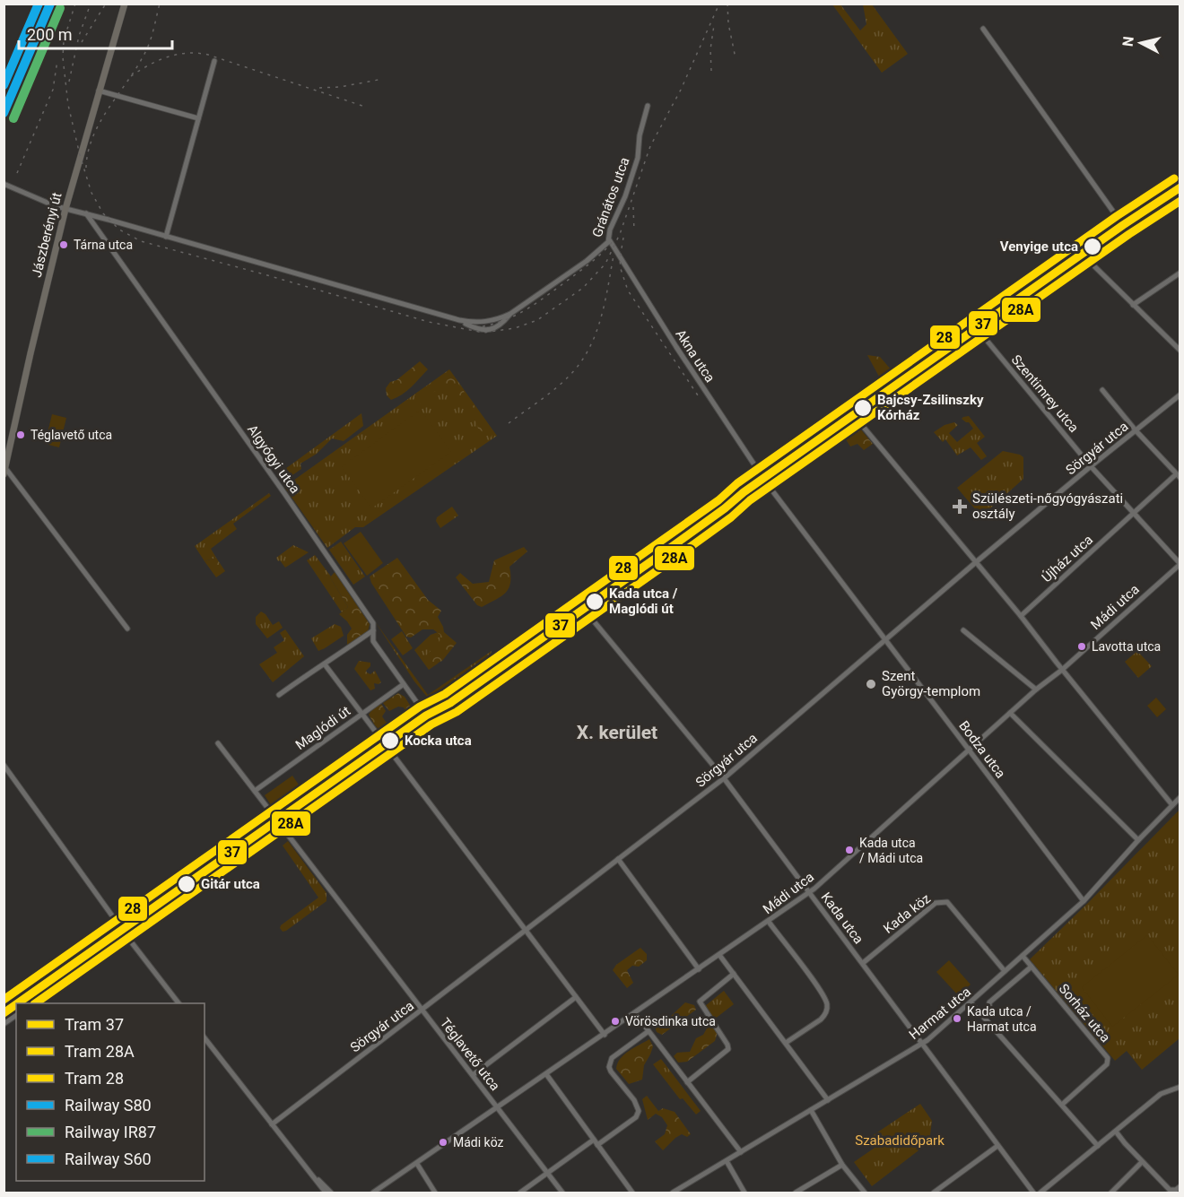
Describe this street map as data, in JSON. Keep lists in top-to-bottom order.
{
  "streets": {
    "main road": ["Jászberényi út"],
    "street": [
      "Gránátos utca",
      "Akna utca",
      "Szentimrey utca",
      "Sörgyár utca",
      "Algyógyi utca",
      "Újház utca",
      "Mádi utca",
      "Maglódi út",
      "Bodza utca",
      "Kada köz",
      "Kada utca",
      "Harmat utca",
      "Sorház utca",
      "Téglavető utca"
    ]
  },
  "crossings": [
    ["Gránátos utca", "Akna utca"],
    ["Akna utca", "Bodza utca"],
    ["Szentimrey utca", "Sörgyár utca"],
    ["Szentimrey utca", "Újház utca"],
    ["Szentimrey utca", "Mádi utca"],
    ["Sörgyár utca", "Bodza utca"],
    ["Sörgyár utca", "Kada utca"],
    ["Sörgyár utca", "Téglavető utca"],
    ["Algyógyi utca", "Maglódi út"],
    ["Mádi utca", "Bodza utca"],
    ["Mádi utca", "Kada utca"],
    ["Mádi utca", "Téglavető utca"],
    ["Bodza utca", "Harmat utca"],
    ["Kada köz", "Kada utca"],
    ["Kada köz", "Harmat utca"],
    ["Kada utca", "Harmat utca"],
    ["Harmat utca", "Sorház utca"]
  ],
  "districts": ["X. kerület"],
  "parks": ["Szabadidőpark"],
  "places": {
    "other": [
      "Tárna utca",
      "Venyige utca",
      "Bajcsy-Zsilinszky Kórház",
      "Téglavető utca",
      "Kada utca / Maglódi út",
      "Lavotta utca",
      "Szent György-templom",
      "Kocka utca",
      "Kada utca / Mádi utca",
      "Gitár utca",
      "Kada utca / Harmat utca",
      "Vörösdinka utca",
      "Mádi köz"
    ],
    "health": ["Szülészeti-nőgyógyászati osztály"]
  },
  "lines": [
    "rail line S80",
    "rail line S60",
    "rail line IR87",
    "tram line 28",
    "tram line 37",
    "tram line 28A"
  ],
  "legend": [
    "Tram 37",
    "Tram 28A",
    "Tram 28",
    "Railway S80",
    "Railway IR87",
    "Railway S60"
  ],
  "scale_bar": "200 m",
  "north": "left"
}
